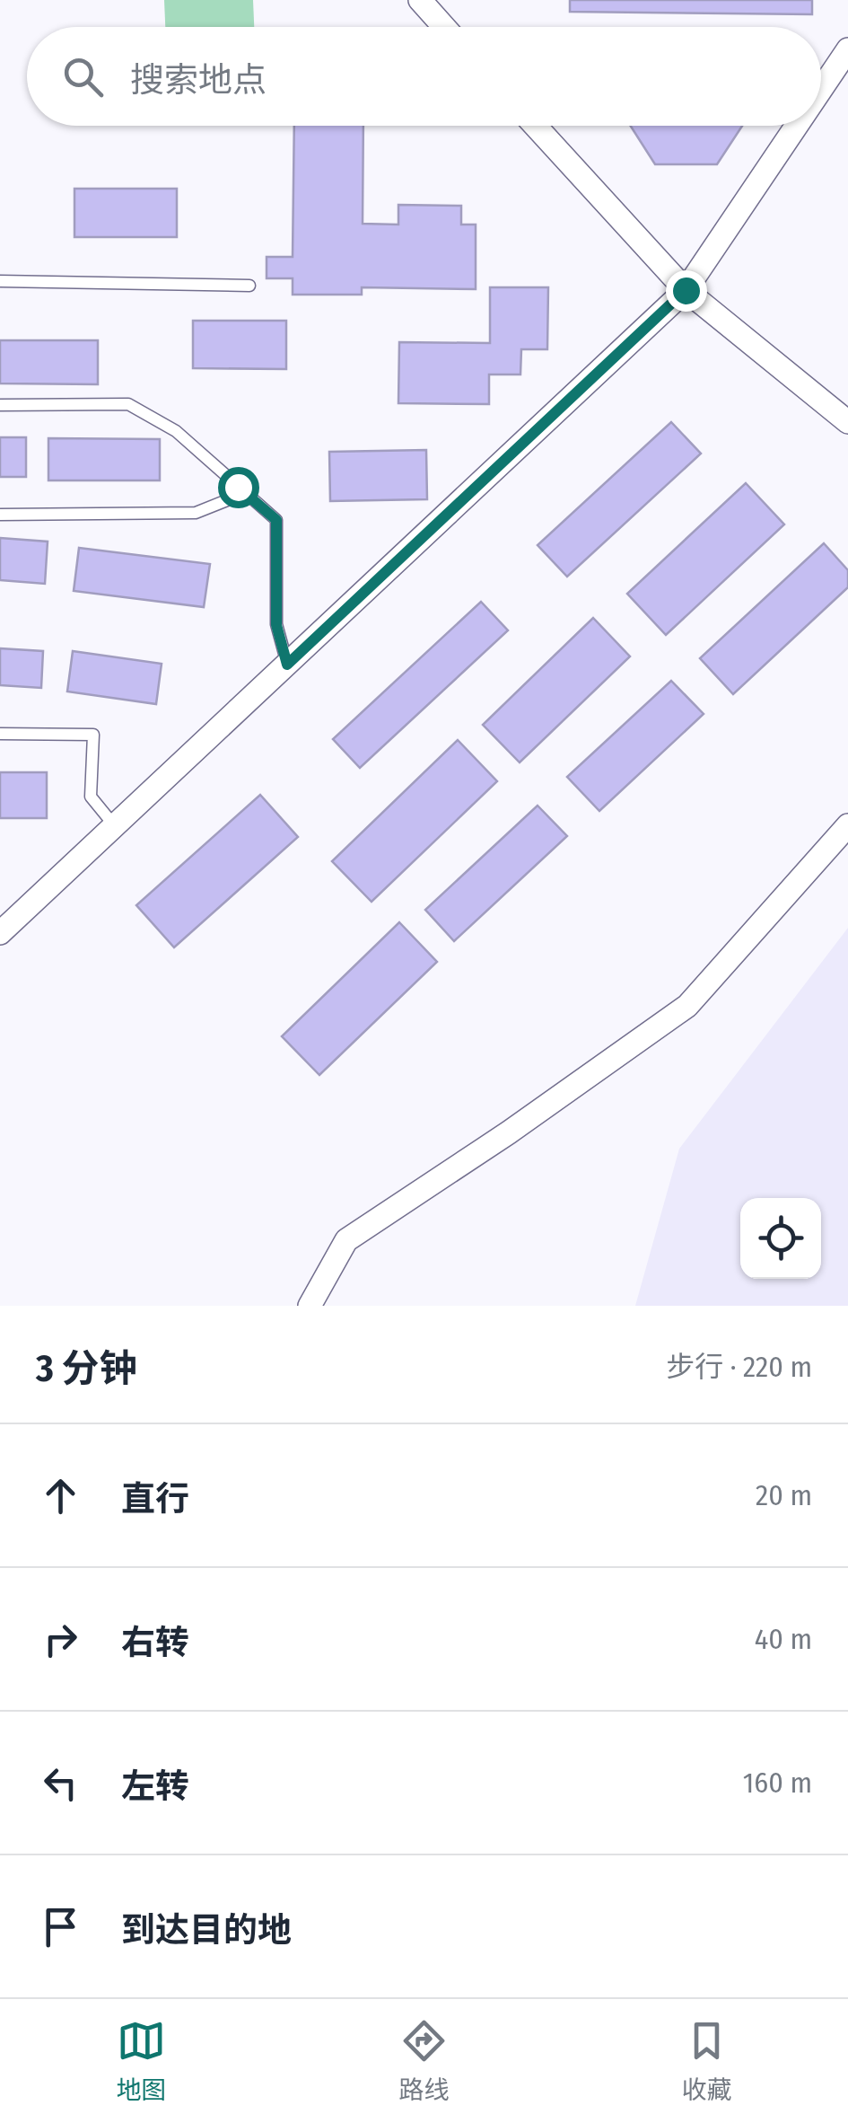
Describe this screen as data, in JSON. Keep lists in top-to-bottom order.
{
  "page": {
    "search": "搜索地点",
    "heading": ["3 分钟", "步行 · 220 m"],
    "list": [
      ["直行", "20 m"],
      ["右转", "40 m"],
      ["左转", "160 m"],
      "到达目的地"
    ],
    "nav": ["地图", "路线", "收藏"]
  }
}
